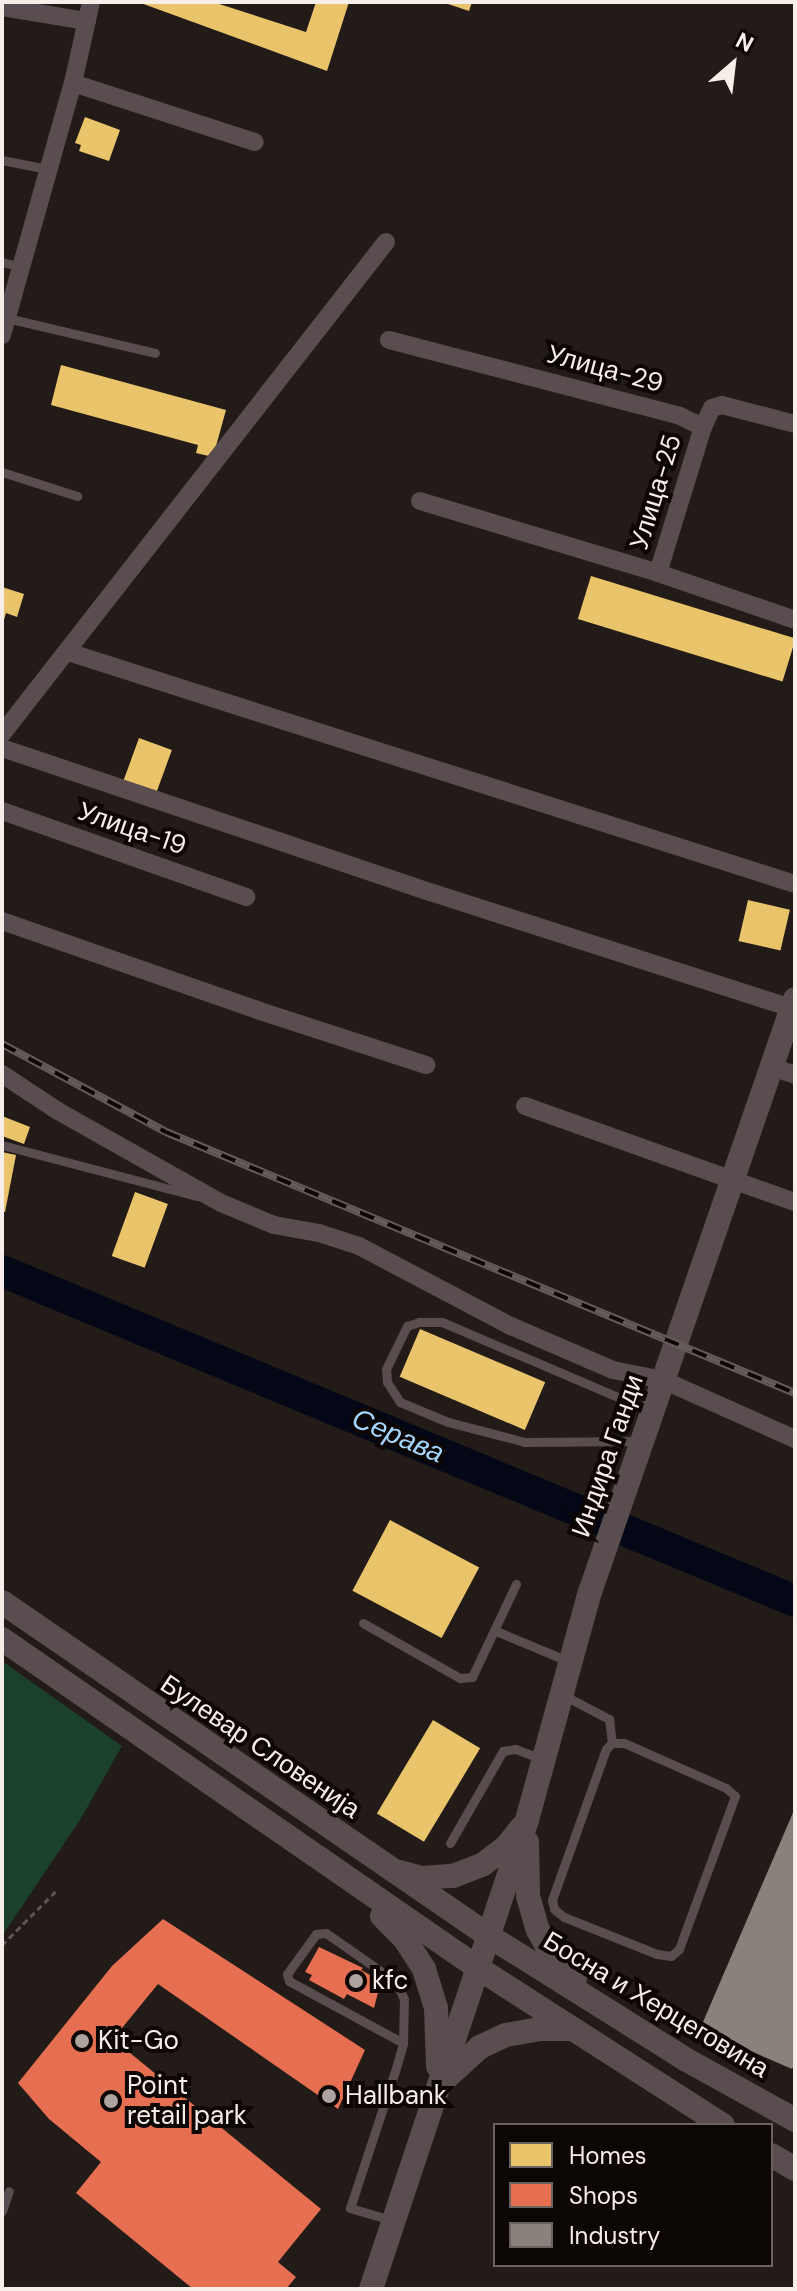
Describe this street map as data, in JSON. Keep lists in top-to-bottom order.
{
  "streets": {
    "street": [
      "Улица-29",
      "Улица-25",
      "Улица-19",
      "Индира Ганди",
      "Булевар Словенија",
      "Босна и Херцеговина"
    ]
  },
  "crossings": [
    ["Улица-29", "Улица-25"],
    ["Индира Ганди", "Булевар Словенија"],
    ["Индира Ганди", "Босна и Херцеговина"],
    ["Булевар Словенија", "Босна и Херцеговина"]
  ],
  "water": ["Серава"],
  "places": [
    "kfc",
    "Kit-Go",
    "Hallbank",
    "Point retail park"
  ],
  "legend": ["Homes", "Shops", "Industry"],
  "north": "top right"
}
